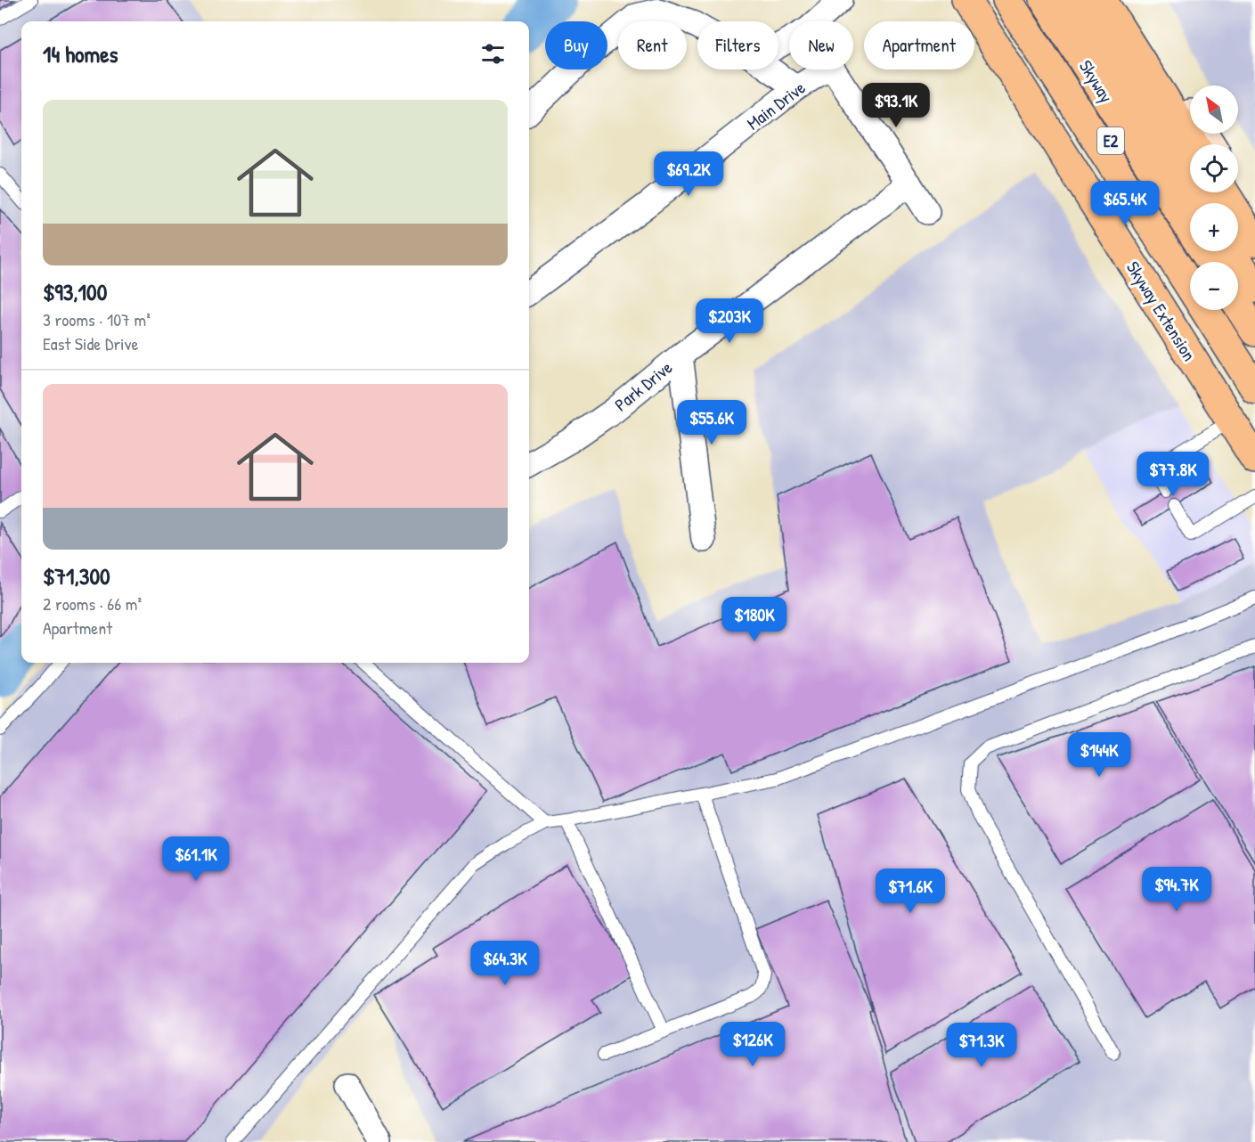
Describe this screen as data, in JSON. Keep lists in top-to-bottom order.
{
  "streets": {
    "highway": ["Skyway", "E2", "Skyway Extension"],
    "street": ["Main Drive", "Park Drive"]
  },
  "north": "top left",
  "page": {
    "chip": [
      "Buy",
      "Rent",
      "Filters",
      "New",
      "Apartment"
    ],
    "heading": "14 homes",
    "price": [
      "$93.1K",
      "$69.2K",
      "$65.4K",
      "$203K",
      "$55.6K",
      "$77.8K",
      "$180K",
      "$144K",
      "$61.1K",
      "$94.7K",
      "$71.6K",
      "$64.3K",
      "$126K",
      "$71.3K"
    ],
    "map_buttons": ["+", "−"],
    "list": [
      {
        "name": "$93,100",
        "note": "3 rooms · 107 m² · East Side Drive"
      },
      {
        "name": "$71,300",
        "note": "2 rooms · 66 m² · Apartment"
      }
    ]
  }
}
